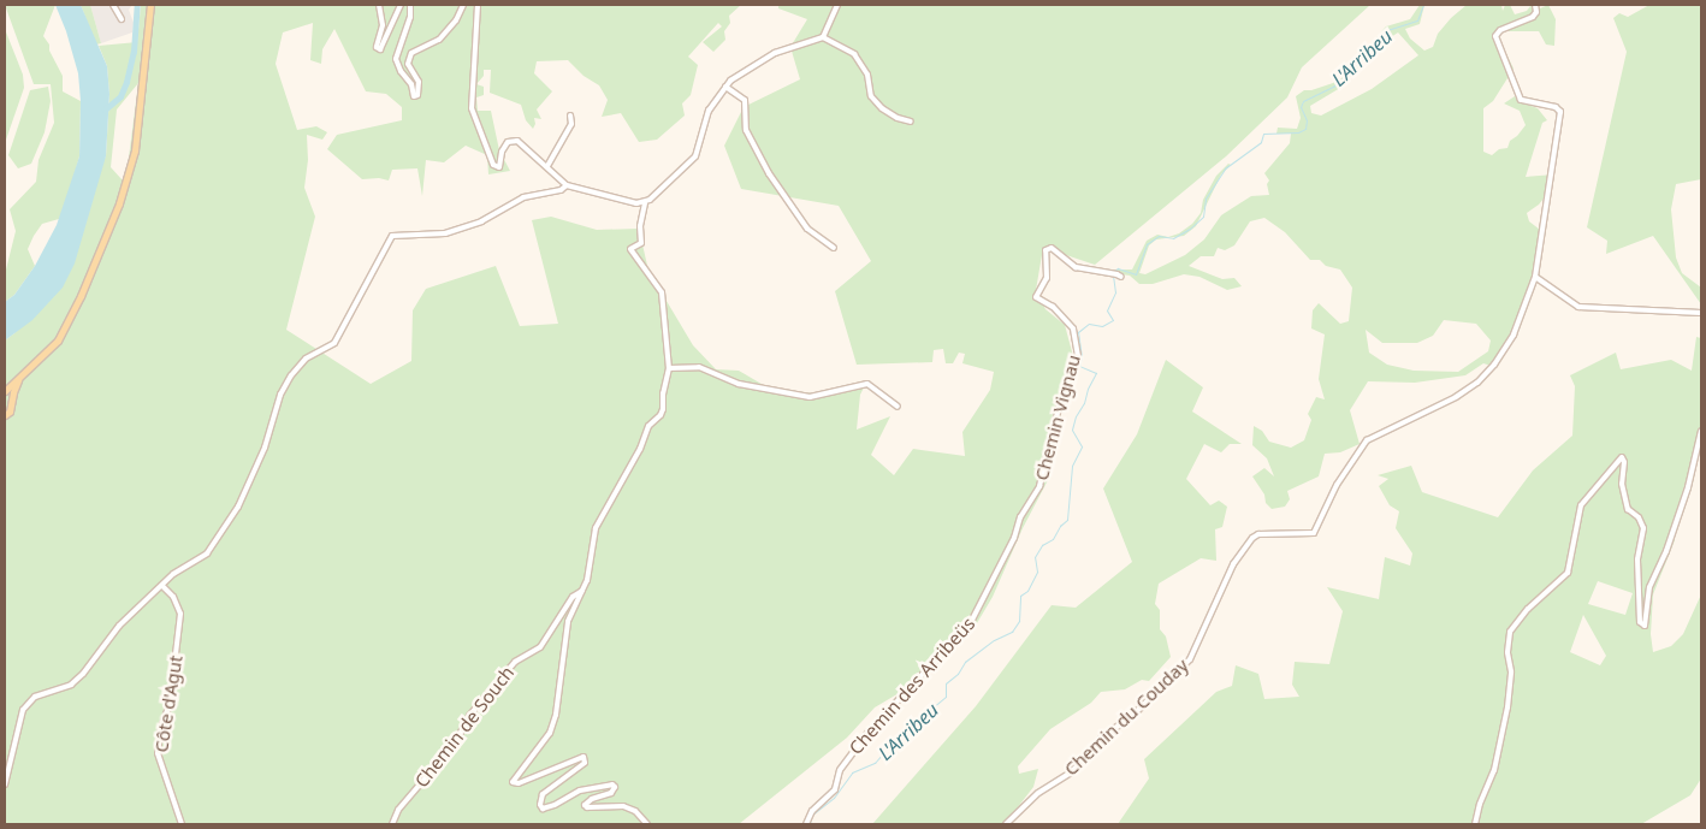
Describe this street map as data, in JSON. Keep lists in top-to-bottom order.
{
  "streets": {
    "street": [
      "Chemin Vignau",
      "Chemin des Arribeüs",
      "Côte d'Agut",
      "Chemin du Couday",
      "Chemin de Souch"
    ]
  },
  "crossings": [
    ["Chemin Vignau", "Chemin des Arribeüs"]
  ],
  "water": ["L'Arribeu"]
}
